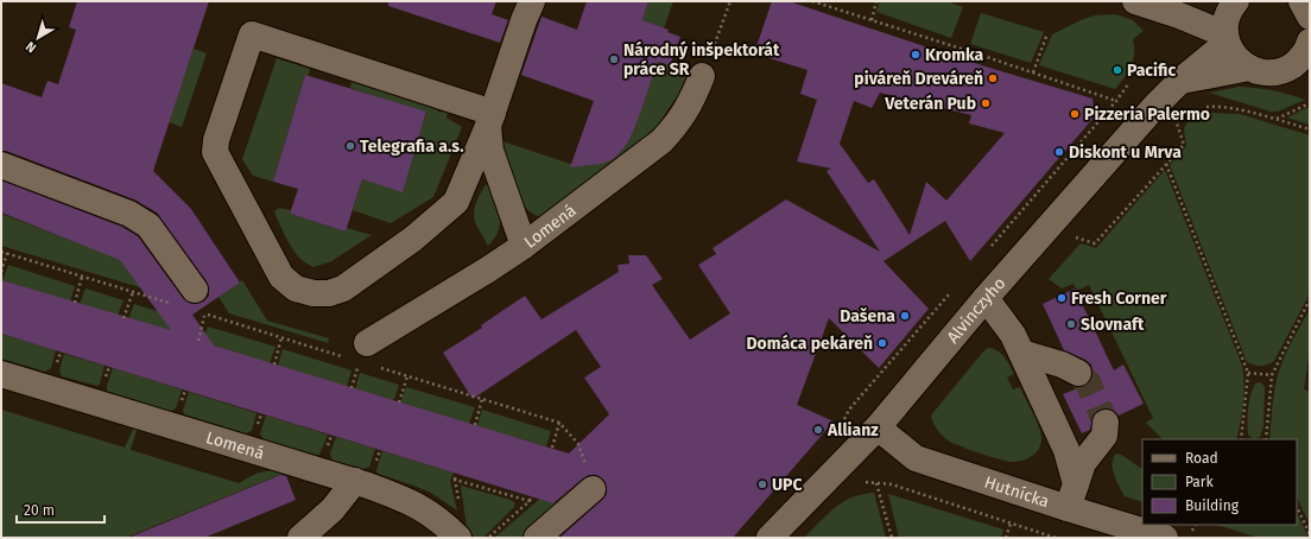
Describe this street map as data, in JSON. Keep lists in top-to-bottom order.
{
  "streets": {
    "street": ["Lomená", "Alvinczyho", "Hutnícka"]
  },
  "crossings": [
    ["Alvinczyho", "Hutnícka"]
  ],
  "places": [
    "Kromka",
    "Národný inšpektorát práce SR",
    "Pacific",
    "piváreň Dreváreň",
    "Veterán Pub",
    "Pizzeria Palermo",
    "Telegrafia a.s.",
    "Diskont u Mrva",
    "Fresh Corner",
    "Dašena",
    "Slovnaft",
    "Domáca pekáreň",
    "Allianz",
    "UPC"
  ],
  "legend": ["Road", "Park", "Building"],
  "scale_bar": "20 m",
  "north": "bottom left"
}
